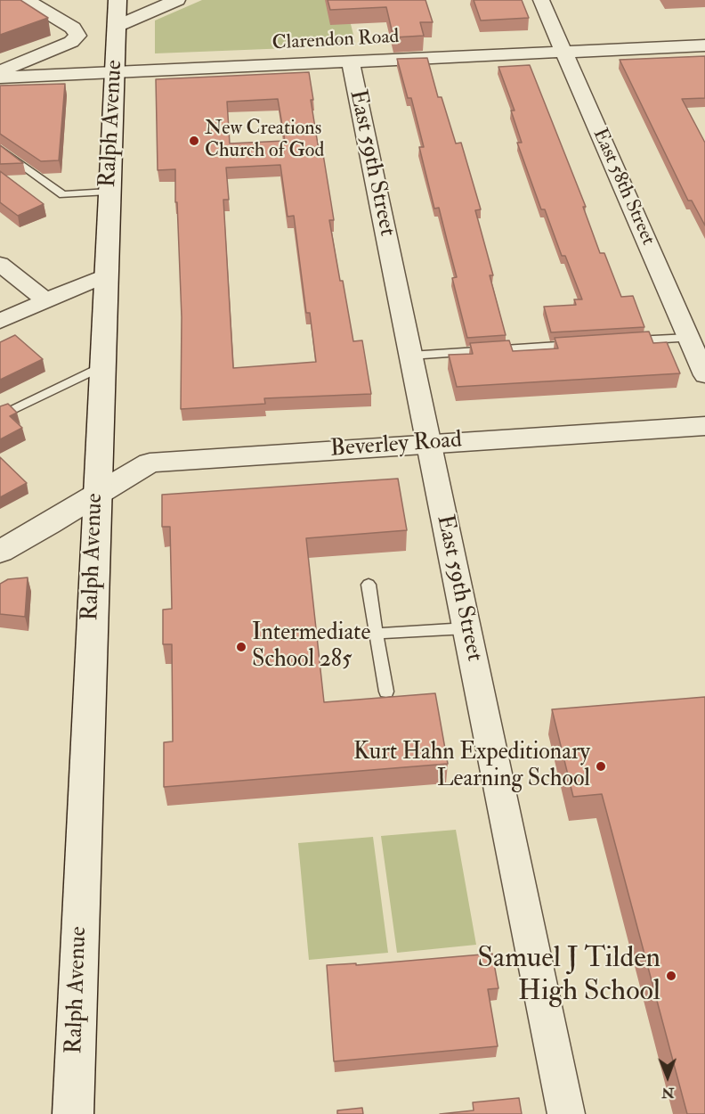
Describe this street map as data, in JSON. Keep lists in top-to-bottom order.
{
  "streets": {
    "main road": ["Ralph Avenue", "Beverley Road"],
    "street": ["Clarendon Road", "East 59th Street", "East 58th Street"]
  },
  "crossings": [
    ["Clarendon Road", "Ralph Avenue"],
    ["Clarendon Road", "East 59th Street"],
    ["Clarendon Road", "East 58th Street"],
    ["Ralph Avenue", "Beverley Road"],
    ["East 59th Street", "Beverley Road"]
  ],
  "places": [
    "New Creations Church of God",
    "Intermediate School 285",
    "Kurt Hahn Expeditionary Learning School",
    "Samuel J Tilden High School"
  ],
  "north": "bottom"
}
